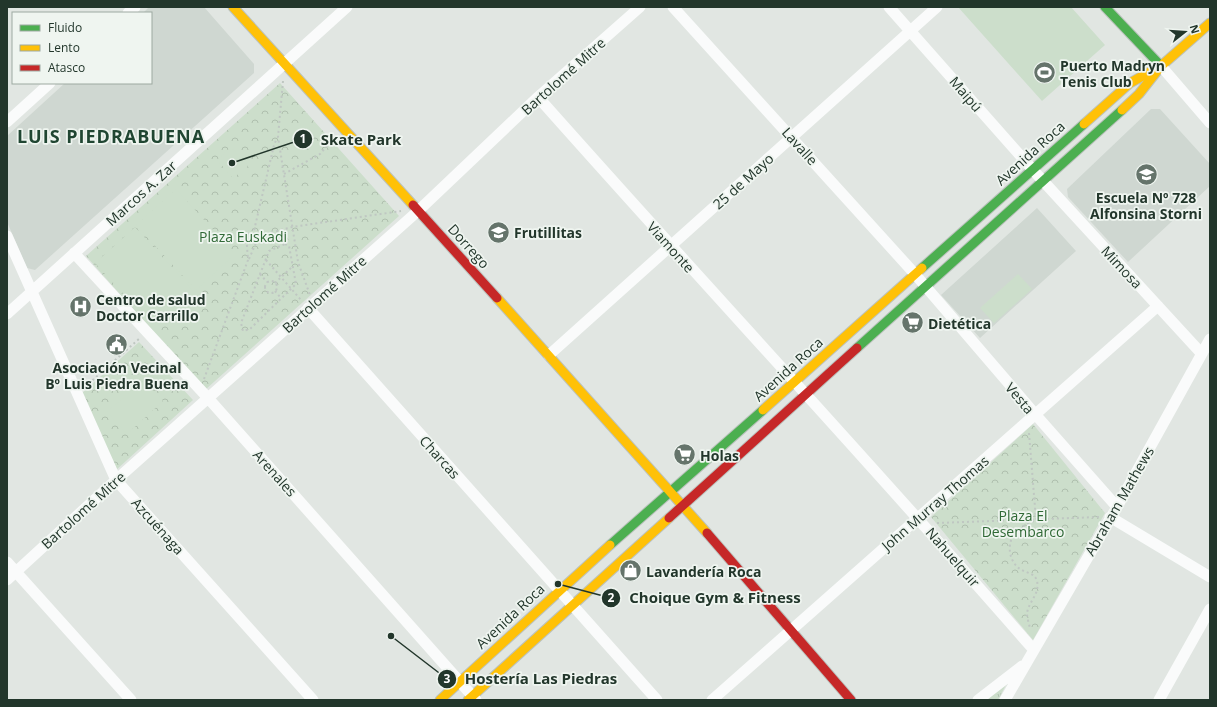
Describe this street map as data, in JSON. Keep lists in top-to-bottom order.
{
  "streets": {
    "main road": ["Avenida Roca", "Dorrego"],
    "street": [
      "Bartolomé Mitre",
      "Maipú",
      "Lavalle",
      "25 de Mayo",
      "Marcos A. Zar",
      "Viamonte",
      "Mimosa",
      "Vesta",
      "Charcas",
      "Arenales",
      "Abraham Mathews",
      "John Murray Thomas",
      "Azcuénaga",
      "Nahuelquir"
    ]
  },
  "crossings": [
    ["Bartolomé Mitre", "Dorrego"],
    ["Bartolomé Mitre", "Viamonte"],
    ["Bartolomé Mitre", "Charcas"],
    ["Bartolomé Mitre", "Arenales"],
    ["Bartolomé Mitre", "Azcuénaga"],
    ["Maipú", "Avenida Roca"],
    ["Maipú", "25 de Mayo"],
    ["Maipú", "Mimosa"],
    ["Lavalle", "Avenida Roca"],
    ["Lavalle", "25 de Mayo"],
    ["Lavalle", "Vesta"],
    ["Avenida Roca", "Dorrego"],
    ["Avenida Roca", "Viamonte"],
    ["Avenida Roca", "Mimosa"],
    ["Avenida Roca", "Vesta"],
    ["Avenida Roca", "Charcas"],
    ["Avenida Roca", "Arenales"],
    ["Avenida Roca", "Nahuelquir"],
    ["25 de Mayo", "Dorrego"],
    ["25 de Mayo", "Viamonte"],
    ["Marcos A. Zar", "Dorrego"],
    ["Marcos A. Zar", "Arenales"],
    ["Marcos A. Zar", "Azcuénaga"],
    ["Dorrego", "John Murray Thomas"],
    ["Viamonte", "Nahuelquir"],
    ["Mimosa", "Abraham Mathews"],
    ["Mimosa", "John Murray Thomas"],
    ["Vesta", "Abraham Mathews"],
    ["Vesta", "John Murray Thomas"],
    ["Abraham Mathews", "Nahuelquir"],
    ["John Murray Thomas", "Nahuelquir"]
  ],
  "districts": ["LUIS PIEDRABUENA"],
  "parks": ["Plaza Euskadi", "Plaza El Desembarco"],
  "places": {
    "sports": ["Puerto Madryn Tenis Club"],
    "other": ["Skate Park", "Choique Gym & Fitness", "Hostería Las Piedras"],
    "school or university": ["Escuela Nº 728 Alfonsina Storni", "Frutillitas"],
    "hospital": ["Centro de salud Doctor Carrillo"],
    "supermarket": ["Dietética", "Holas"],
    "public building": ["Asociación Vecinal Bº Luis Piedra Buena"],
    "shop": ["Lavandería Roca"]
  },
  "legend": ["Fluido", "Lento", "Atasco"],
  "north": "right"
}
